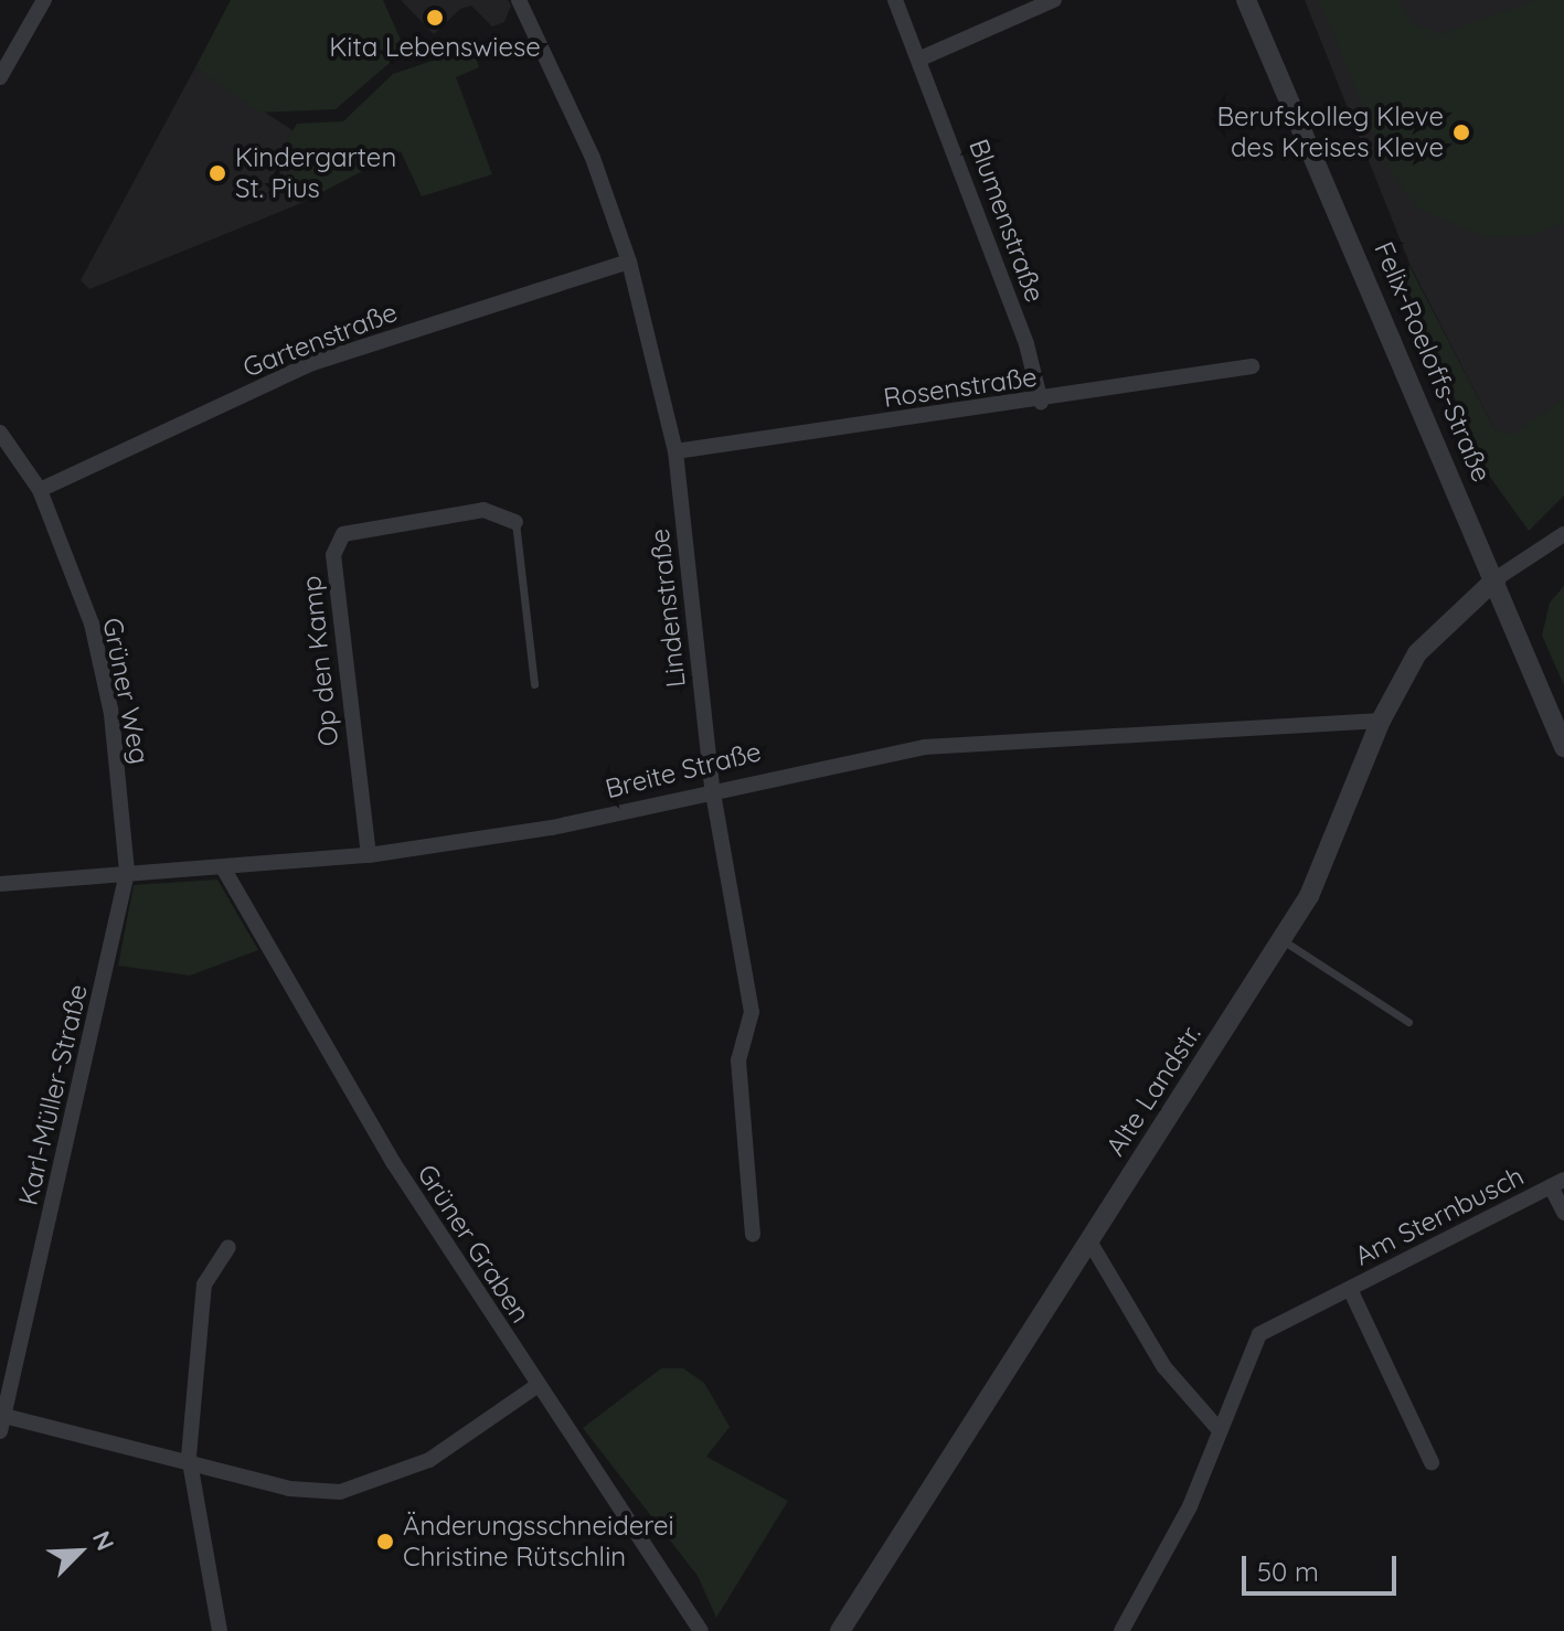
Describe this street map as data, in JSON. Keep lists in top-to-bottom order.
{
  "streets": {
    "street": [
      "Blumenstraße",
      "Gartenstraße",
      "Felix-Roeloffs-Straße",
      "Rosenstraße",
      "Lindenstraße",
      "Op den Kamp",
      "Grüner Weg",
      "Breite Straße",
      "Alte Landstr.",
      "Karl-Müller-Straße",
      "Am Sternbusch",
      "Grüner Graben"
    ]
  },
  "crossings": [
    ["Blumenstraße", "Rosenstraße"],
    ["Gartenstraße", "Lindenstraße"],
    ["Gartenstraße", "Grüner Weg"],
    ["Felix-Roeloffs-Straße", "Alte Landstr."],
    ["Rosenstraße", "Lindenstraße"],
    ["Lindenstraße", "Breite Straße"],
    ["Op den Kamp", "Breite Straße"],
    ["Grüner Weg", "Breite Straße"],
    ["Grüner Weg", "Karl-Müller-Straße"],
    ["Breite Straße", "Alte Landstr."],
    ["Breite Straße", "Karl-Müller-Straße"],
    ["Breite Straße", "Grüner Graben"]
  ],
  "places": [
    "Kita Lebenswiese",
    "Berufskolleg Kleve des Kreises Kleve",
    "Kindergarten St. Pius",
    "Änderungsschneiderei Christine Rütschlin"
  ],
  "scale_bar": "50 m",
  "north": "top right"
}
